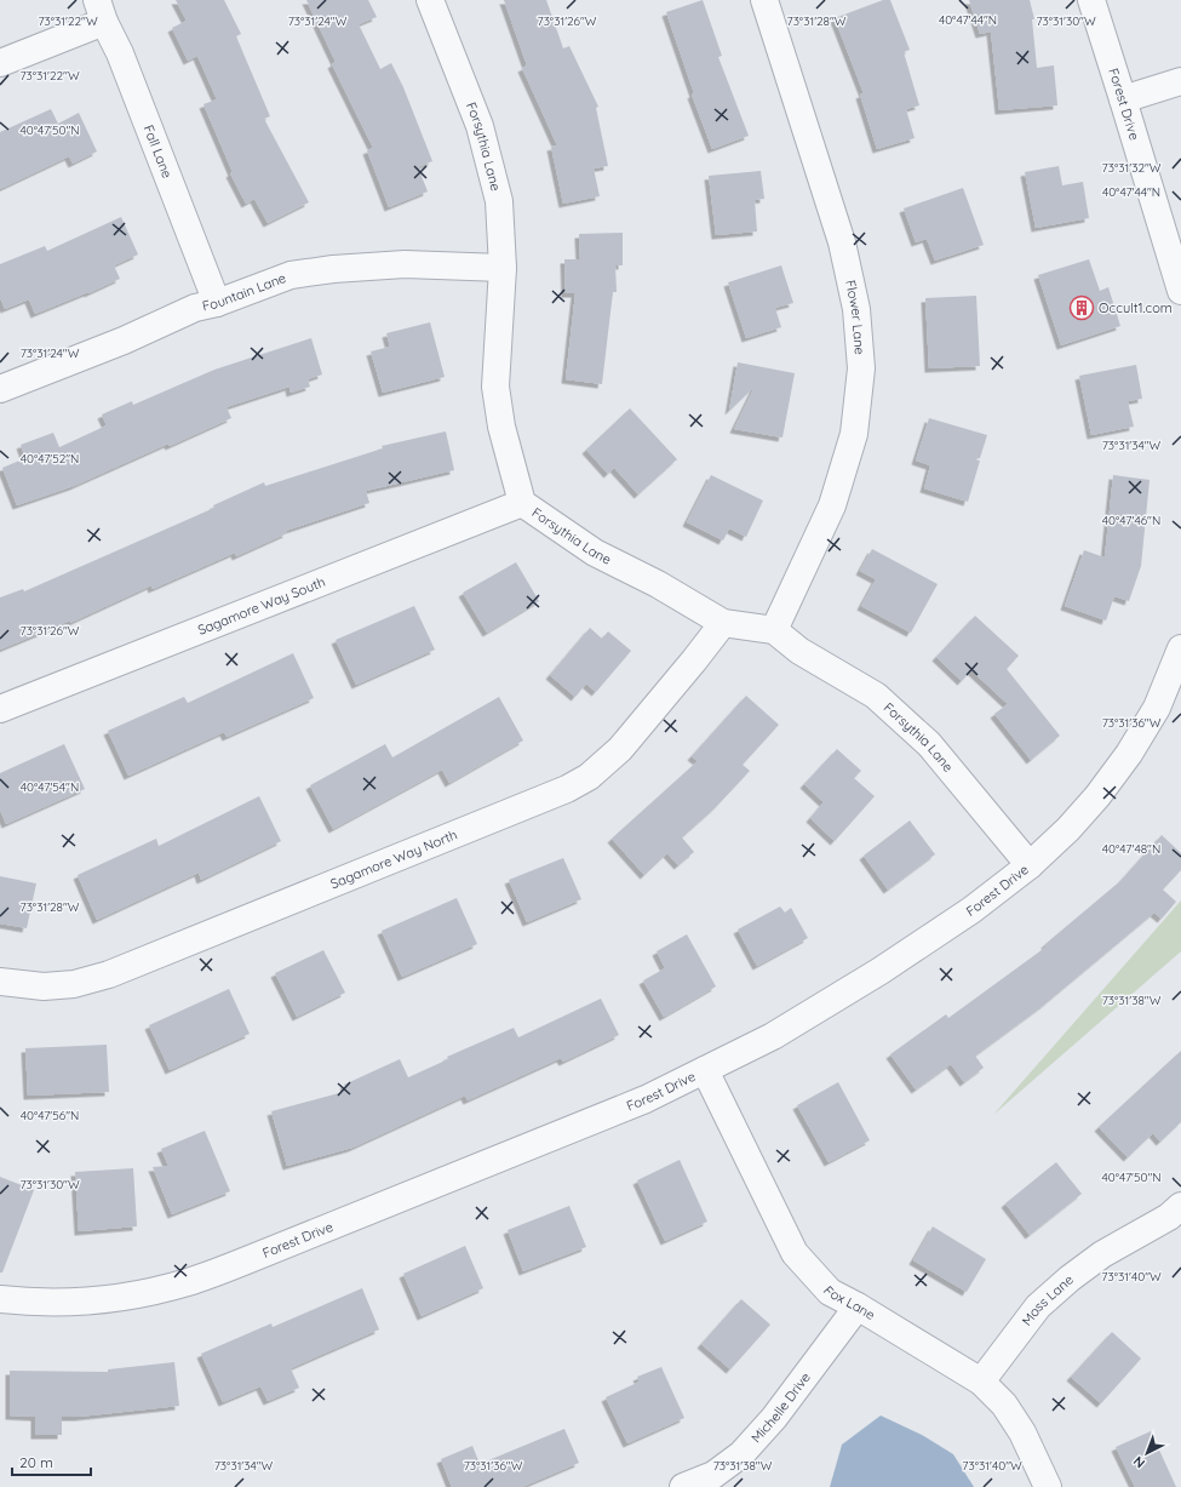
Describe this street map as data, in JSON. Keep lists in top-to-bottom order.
{
  "streets": {
    "street": [
      "Forest Drive",
      "Forsythia Lane",
      "Fall Lane",
      "Fountain Lane",
      "Flower Lane",
      "Sagamore Way South",
      "Sagamore Way North",
      "Fox Lane",
      "Moss Lane",
      "Michelle Drive"
    ]
  },
  "crossings": [
    ["Forest Drive", "Forsythia Lane"],
    ["Forest Drive", "Fox Lane"],
    ["Forsythia Lane", "Fountain Lane"],
    ["Forsythia Lane", "Flower Lane"],
    ["Forsythia Lane", "Sagamore Way South"],
    ["Forsythia Lane", "Sagamore Way North"],
    ["Fall Lane", "Fountain Lane"],
    ["Fox Lane", "Moss Lane"],
    ["Fox Lane", "Michelle Drive"]
  ],
  "places": {
    "building": ["Occult1.com"]
  },
  "scale_bar": "20 m",
  "north": "bottom left",
  "coordinates": [
    "40°47'44\"N",
    "73°31'22\"W",
    "73°31'24\"W",
    "73°31'26\"W",
    "73°31'28\"W",
    "73°31'30\"W",
    "40°47'50\"N",
    "73°31'32\"W",
    "73°31'34\"W",
    "40°47'52\"N",
    "40°47'46\"N",
    "73°31'36\"W",
    "40°47'54\"N",
    "40°47'48\"N",
    "73°31'38\"W",
    "40°47'56\"N",
    "73°31'40\"W"
  ]
}
